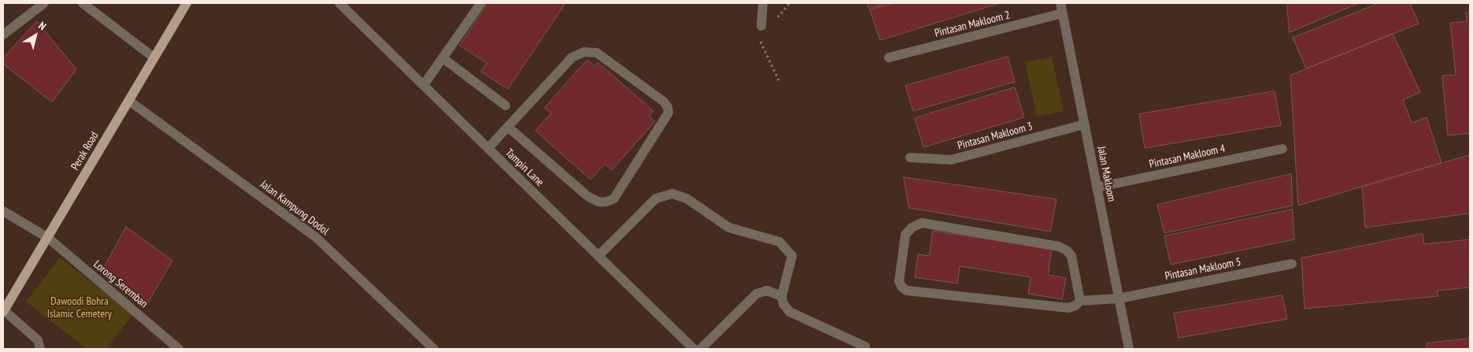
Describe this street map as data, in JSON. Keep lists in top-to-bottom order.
{
  "streets": {
    "main road": ["Perak Road"],
    "street": [
      "Pintasan Makloom 2",
      "Pintasan Makloom 3",
      "Pintasan Makloom 4",
      "Tampin Lane",
      "Jalan Makloom",
      "Jalan Kampung Dodol",
      "Pintasan Makloom 5",
      "Lorong Seremban"
    ]
  },
  "crossings": [
    ["Pintasan Makloom 2", "Jalan Makloom"],
    ["Pintasan Makloom 3", "Jalan Makloom"],
    ["Perak Road", "Jalan Kampung Dodol"],
    ["Perak Road", "Lorong Seremban"],
    ["Pintasan Makloom 4", "Jalan Makloom"],
    ["Jalan Makloom", "Pintasan Makloom 5"]
  ],
  "parks": ["Dawoodi Bohra Islamic Cemetery"],
  "north": "top right"
}
